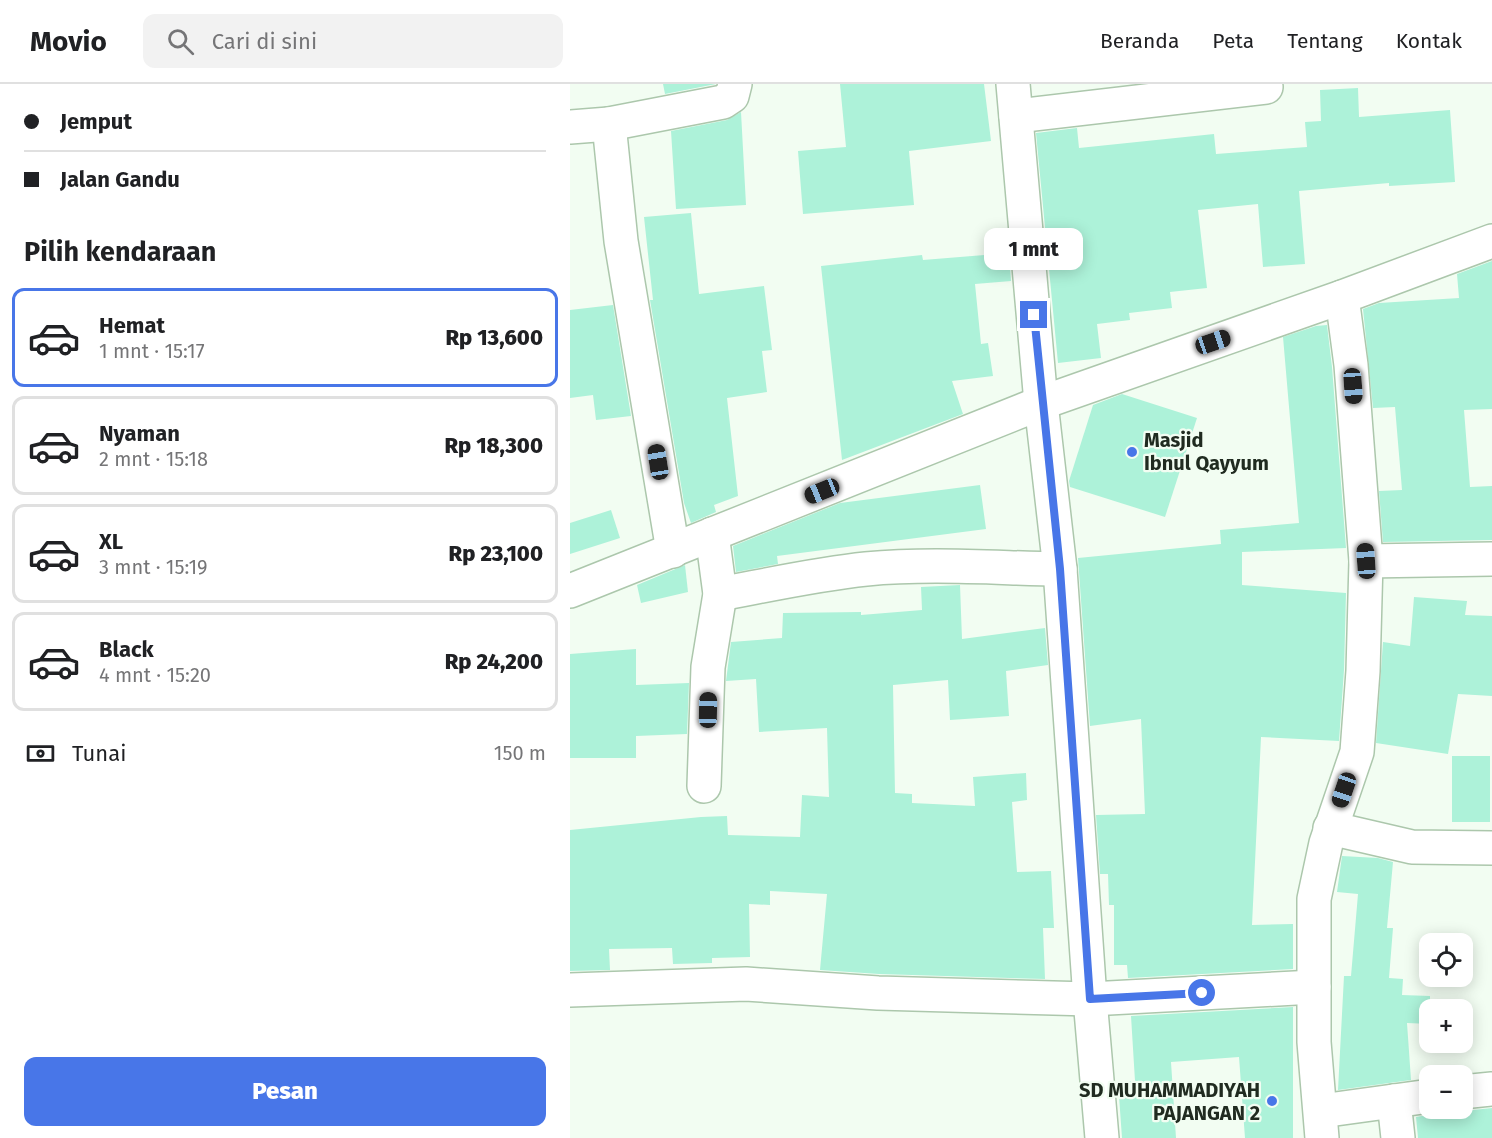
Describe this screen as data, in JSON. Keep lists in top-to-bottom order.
{
  "places": ["Masjid Ibnul Qayyum", "SD MUHAMMADIYAH PAJANGAN 2"],
  "page": {
    "header": "Movio",
    "search": "Cari di sini",
    "nav": [
      "Beranda",
      "Peta",
      "Tentang",
      "Kontak"
    ],
    "banner": ["Jemput", "Jalan Gandu"],
    "heading": "Pilih kendaraan",
    "bubble": "1 mnt",
    "list": [
      {
        "name": "Hemat",
        "note": "1 mnt · 15:17",
        "value": "Rp 13,600"
      },
      {
        "name": "Nyaman",
        "note": "2 mnt · 15:18",
        "value": "Rp 18,300"
      },
      {
        "name": "XL",
        "note": "3 mnt · 15:19",
        "value": "Rp 23,100"
      },
      {
        "name": "Black",
        "note": "4 mnt · 15:20",
        "value": "Rp 24,200"
      }
    ],
    "pay": ["Tunai", "150 m"],
    "map_buttons": ["+", "−"],
    "buttons": "Pesan"
  }
}
